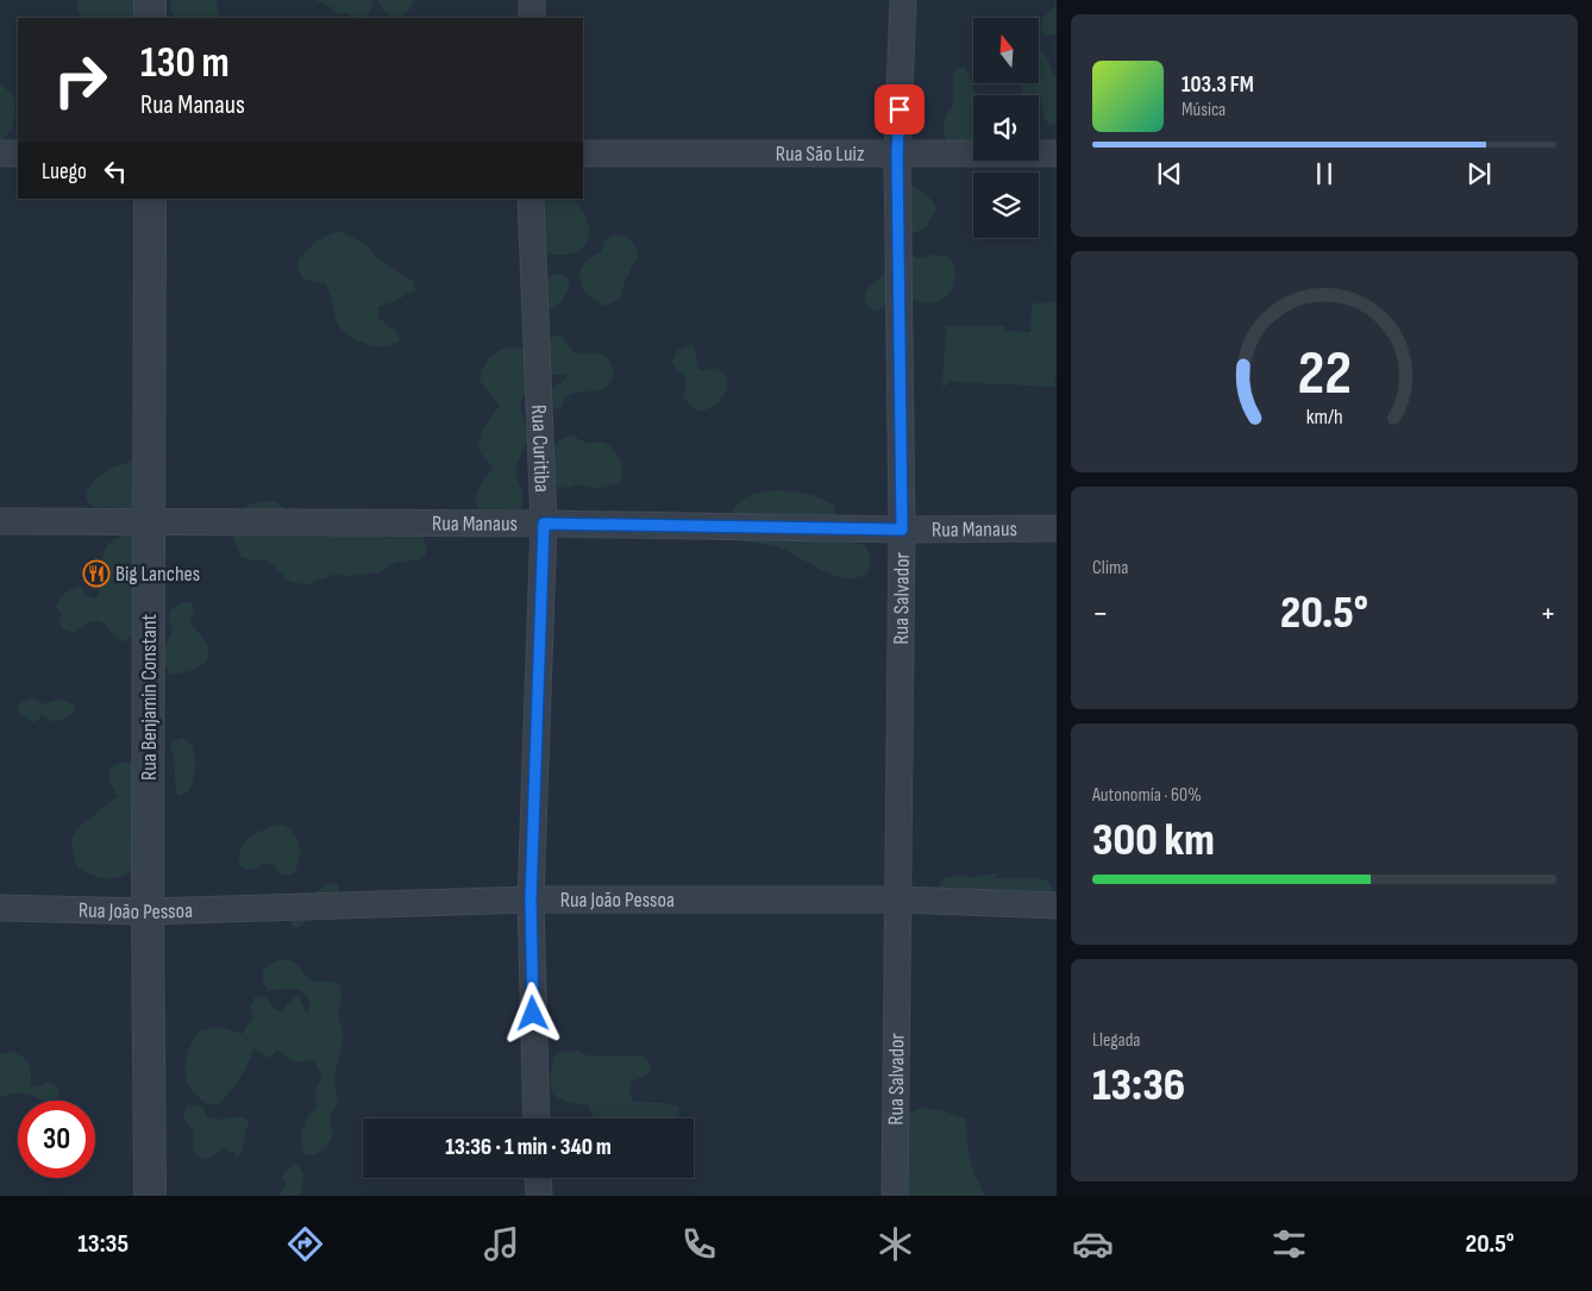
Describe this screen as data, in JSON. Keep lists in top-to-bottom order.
{
  "streets": {
    "street": [
      "Rua São Luiz",
      "Rua Curitiba",
      "Rua Manaus",
      "Rua Salvador",
      "Rua Benjamin Constant",
      "Rua João Pessoa"
    ]
  },
  "crossings": [
    ["Rua São Luiz", "Rua Salvador"],
    ["Rua Curitiba", "Rua Manaus"],
    ["Rua Curitiba", "Rua João Pessoa"],
    ["Rua Manaus", "Rua Salvador"],
    ["Rua Manaus", "Rua Benjamin Constant"],
    ["Rua Salvador", "Rua João Pessoa"],
    ["Rua Benjamin Constant", "Rua João Pessoa"]
  ],
  "places": {
    "restaurant": ["Big Lanches"]
  },
  "north": "top",
  "page": {
    "turn": ["130 m", "Rua Manaus"],
    "song": ["103.3 FM", "Música"],
    "then": "Luego",
    "tile": [
      "Clima",
      ["Autonomía · 60%", "300 km"],
      ["Llegada", "13:36"]
    ],
    "heat": ["−", "20.5°", "+"],
    "limit": "30",
    "trip": "13:36 · 1 min · 340 m",
    "tabs": ["13:35", "20.5°"],
    "gauge": ["22", "km/h"]
  }
}
